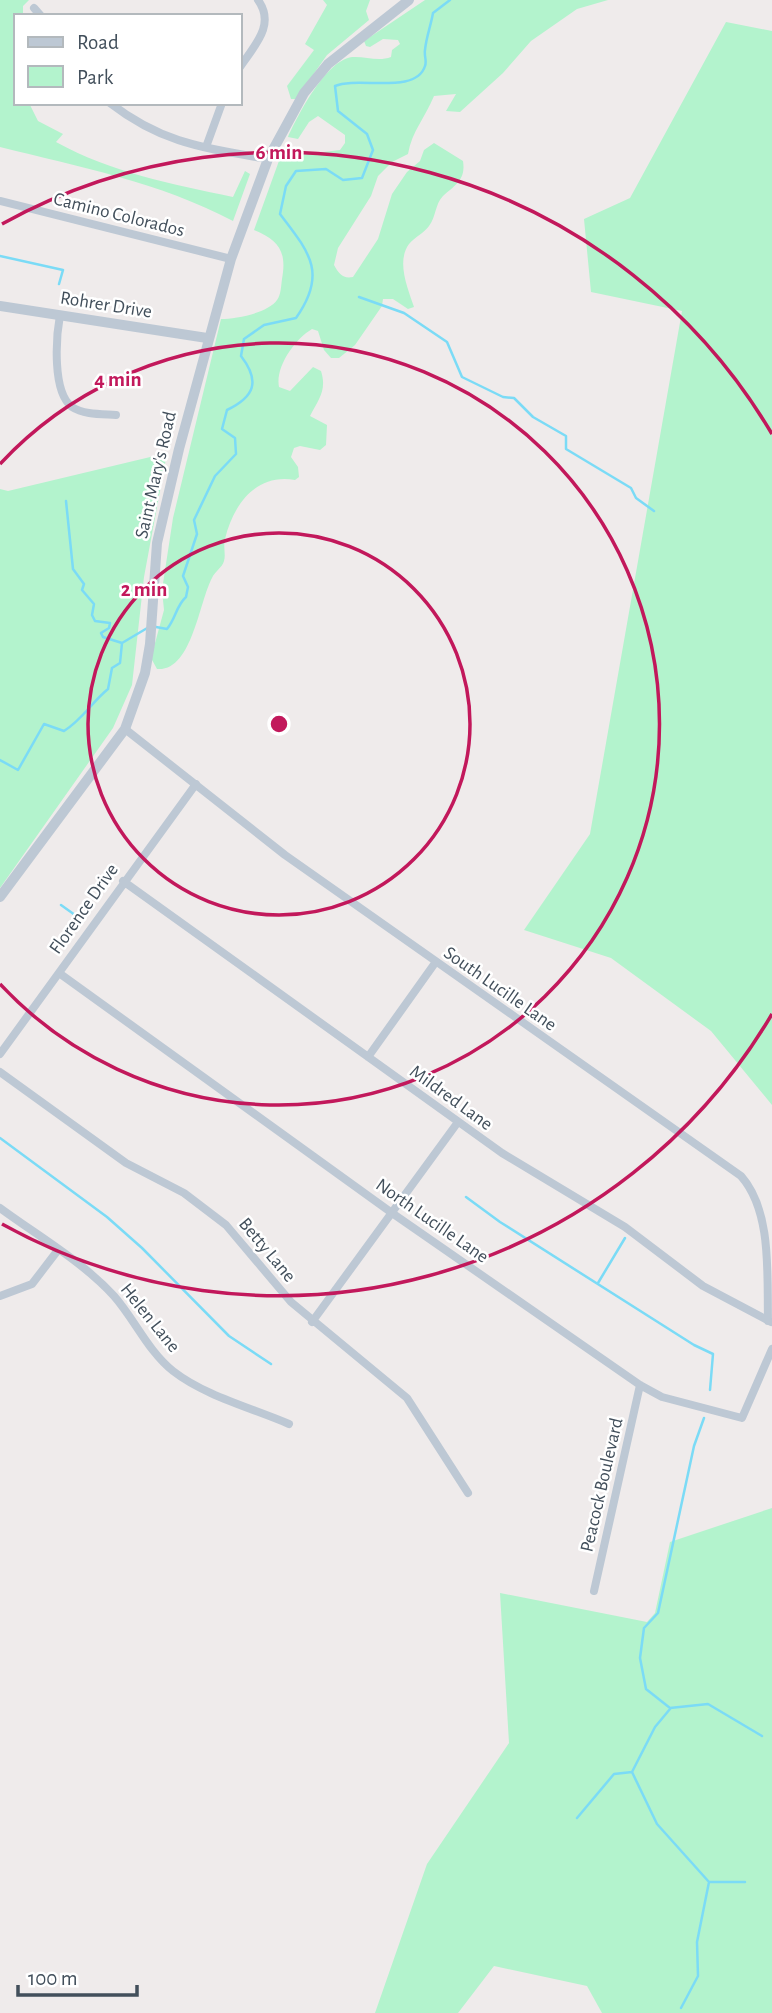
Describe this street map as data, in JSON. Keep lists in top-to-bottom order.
{
  "streets": {
    "street": [
      "Camino Colorados",
      "Rohrer Drive",
      "Saint Mary's Road",
      "Florence Drive",
      "South Lucille Lane",
      "Mildred Lane",
      "North Lucille Lane",
      "Betty Lane",
      "Helen Lane",
      "Peacock Boulevard"
    ]
  },
  "crossings": [
    ["Camino Colorados", "Saint Mary's Road"],
    ["Rohrer Drive", "Saint Mary's Road"],
    ["Saint Mary's Road", "South Lucille Lane"],
    ["Florence Drive", "South Lucille Lane"],
    ["Florence Drive", "Mildred Lane"],
    ["Florence Drive", "North Lucille Lane"],
    ["South Lucille Lane", "Mildred Lane"],
    ["North Lucille Lane", "Peacock Boulevard"]
  ],
  "legend": ["Road", "Park"],
  "scale_bar": "100 m",
  "rings": ["6 min", "4 min", "2 min"]
}
